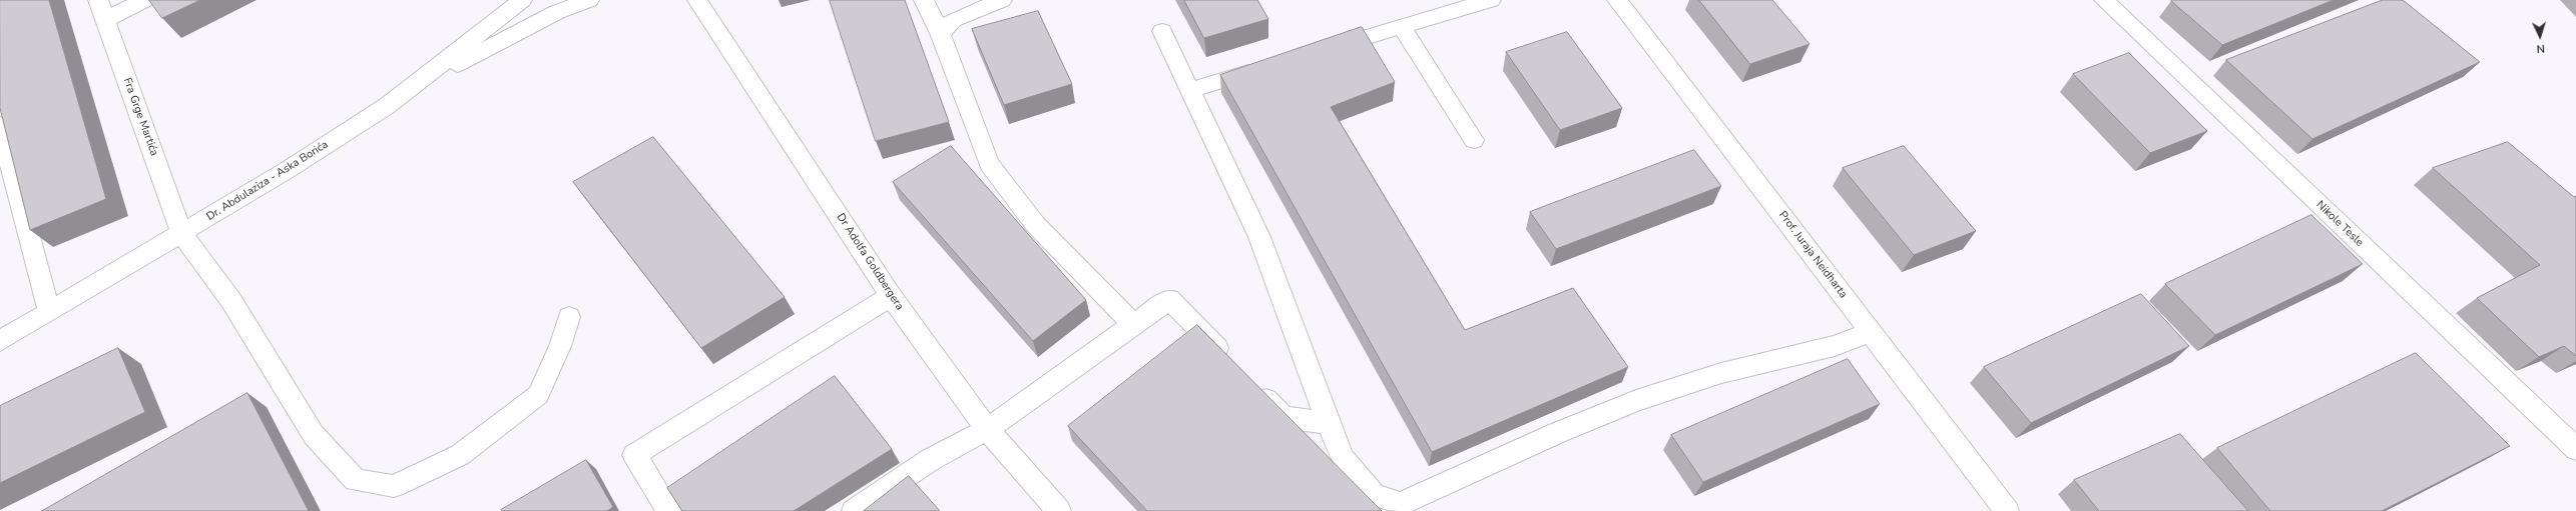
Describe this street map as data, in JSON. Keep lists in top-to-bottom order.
{
  "streets": {
    "street": [
      "Fra Grge Martića",
      "Dr. Abdulaziza - Aska Borića",
      "Nikole Tesle",
      "Prof. Juraja Neidharta",
      "Dr Adolfa Goldbergera"
    ]
  },
  "crossings": [
    ["Fra Grge Martića", "Dr. Abdulaziza - Aska Borića"]
  ],
  "north": "bottom"
}
